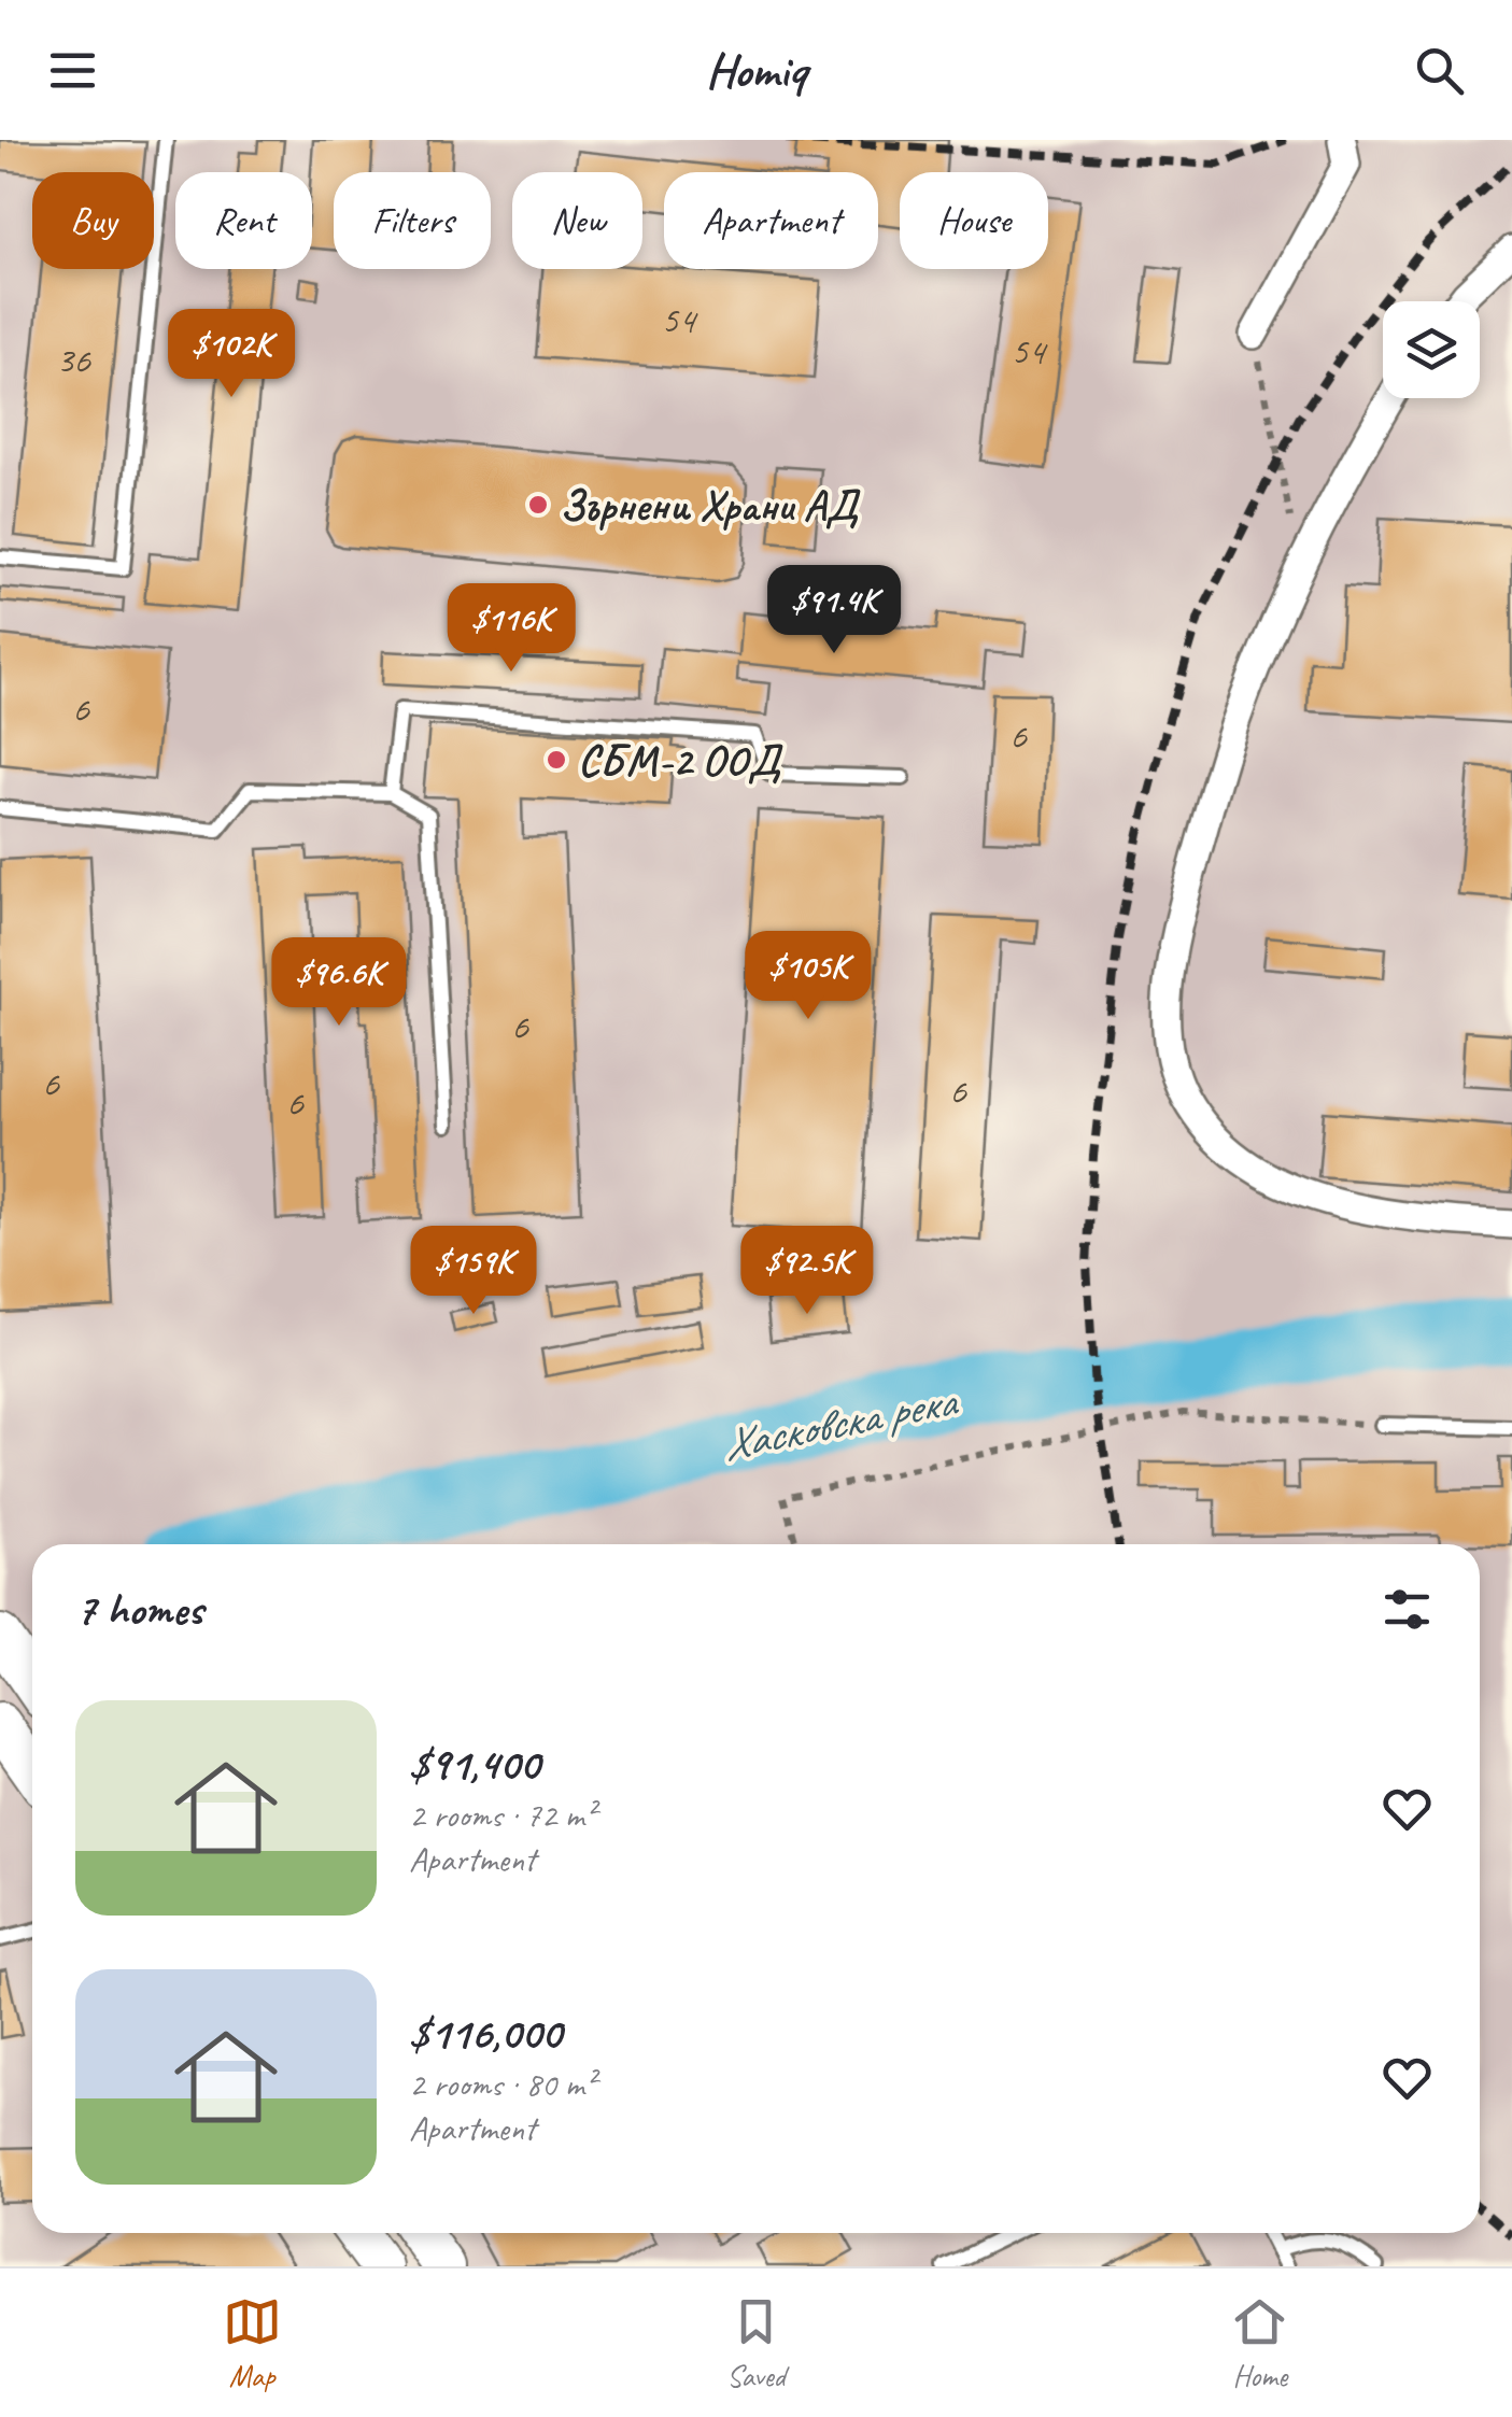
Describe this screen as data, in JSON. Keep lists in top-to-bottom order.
{
  "water": ["Хасковска река"],
  "places": ["Зърнени Храни АД", "СБМ-2 ООД"],
  "house_numbers": [
    "54",
    "54",
    "36",
    "6",
    "6",
    "6",
    "6",
    "6",
    "6"
  ],
  "page": {
    "header": "Homiq",
    "chip": [
      "Buy",
      "Rent",
      "Filters",
      "New",
      "Apartment",
      "House"
    ],
    "price": [
      "$102K",
      "$91.4K",
      "$116K",
      "$105K",
      "$96.6K",
      "$159K",
      "$92.5K"
    ],
    "heading": "7 homes",
    "list": [
      {
        "name": "$91,400",
        "note": "2 rooms · 72 m² · Apartment"
      },
      {
        "name": "$116,000",
        "note": "2 rooms · 80 m² · Apartment"
      }
    ],
    "tabs": ["Map", "Saved", "Home"]
  }
}
